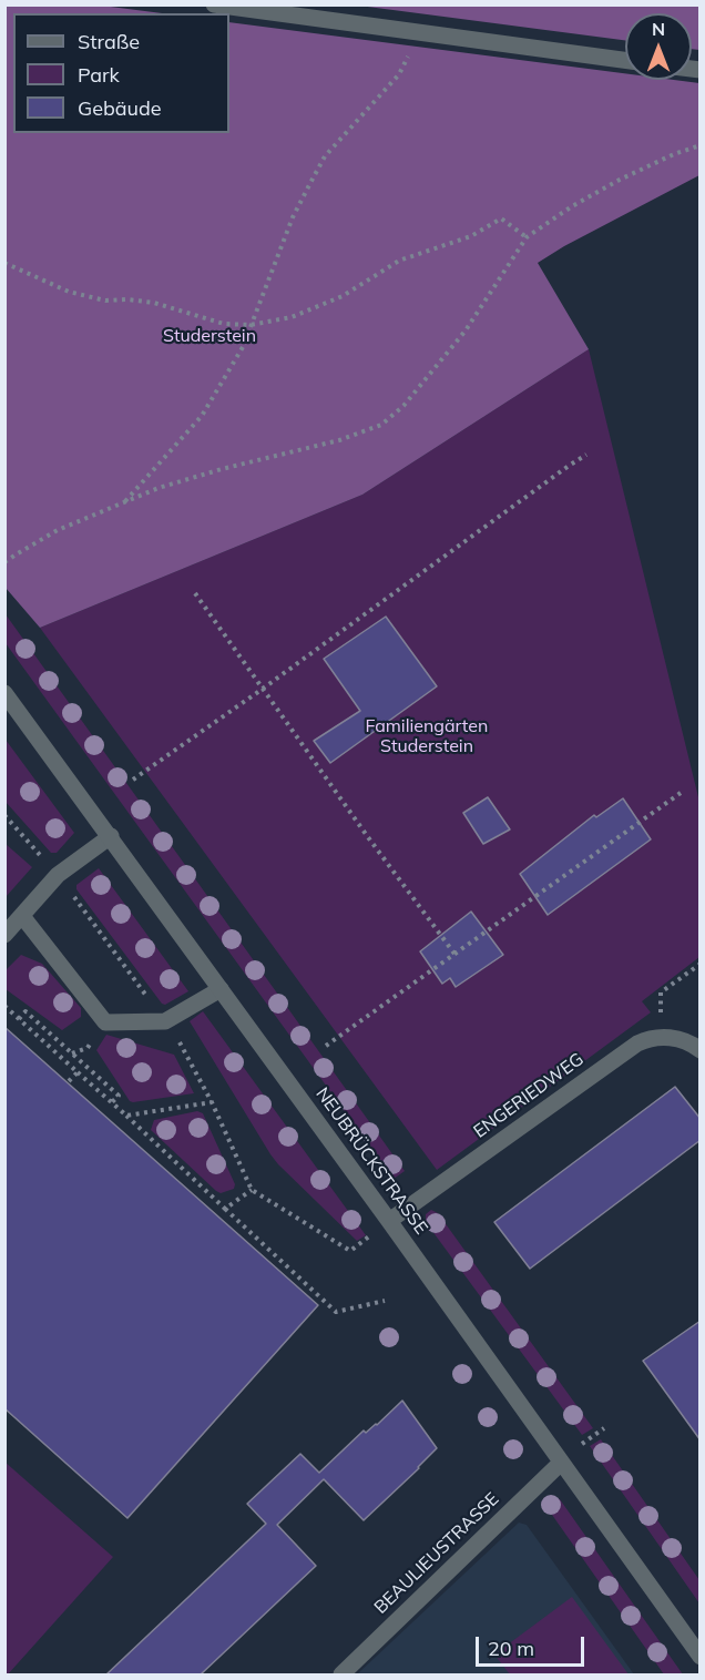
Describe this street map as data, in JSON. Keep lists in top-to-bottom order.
{
  "streets": {
    "street": ["ENGERIEDWEG", "NEUBRÜCKSTRASSE", "BEAULIEUSTRASSE"]
  },
  "crossings": [
    ["ENGERIEDWEG", "NEUBRÜCKSTRASSE"],
    ["NEUBRÜCKSTRASSE", "BEAULIEUSTRASSE"]
  ],
  "parks": ["Studerstein", "Familiengärten Studerstein"],
  "legend": ["Straße", "Park", "Gebäude"],
  "scale_bar": "20 m",
  "north": "top"
}
